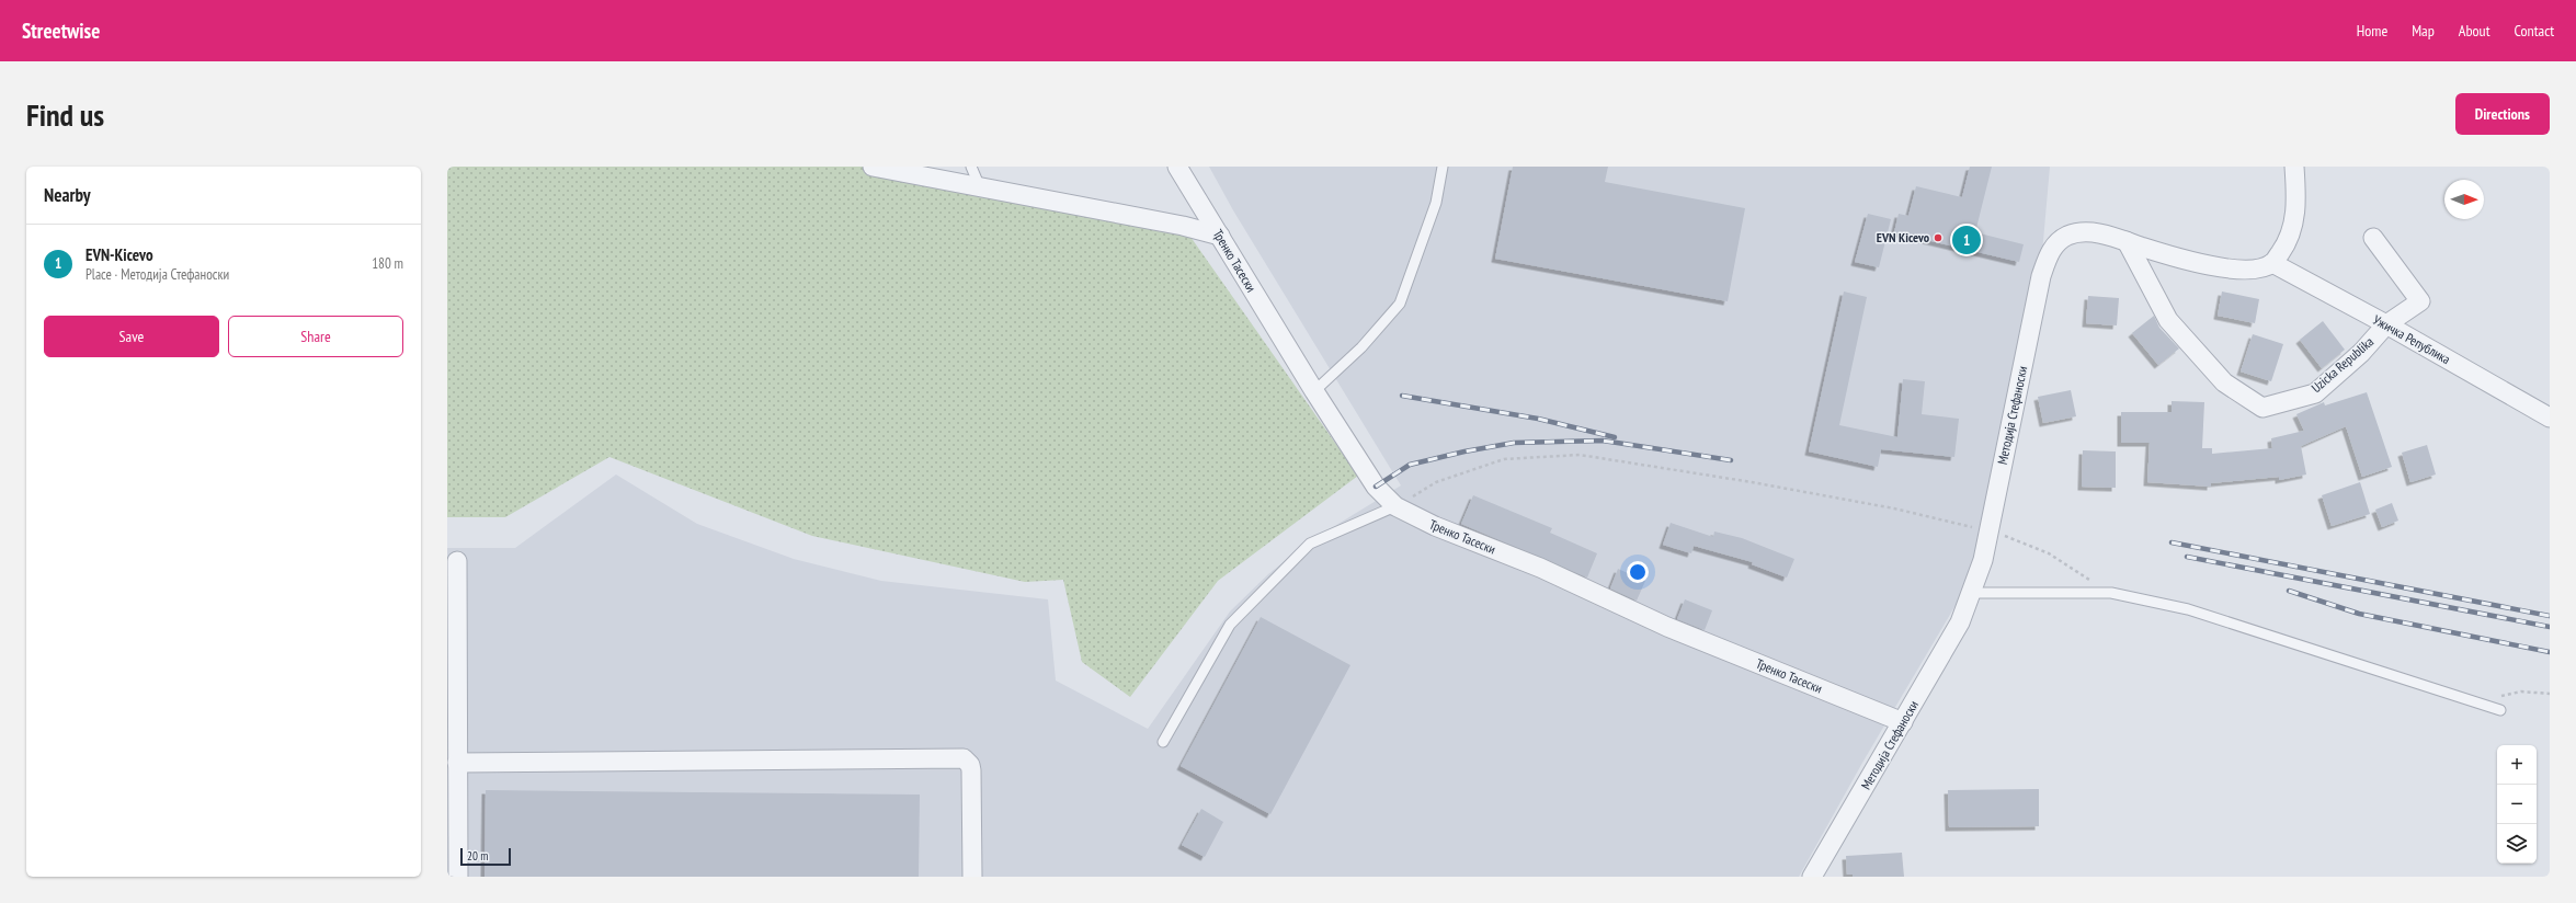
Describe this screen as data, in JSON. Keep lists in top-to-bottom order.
{
  "streets": {
    "street": [
      "Тренко Тасески",
      "Ужичка Република",
      "Uzicka Republika",
      "Методија Стефаноски"
    ]
  },
  "crossings": [
    ["Тренко Тасески", "Методија Стефаноски"],
    ["Ужичка Република", "Uzicka Republika"],
    ["Ужичка Република", "Методија Стефаноски"],
    ["Uzicka Republika", "Методија Стефаноски"]
  ],
  "places": ["EVN Kicevo"],
  "scale_bar": "20 m",
  "north": "right",
  "page": {
    "header": "Streetwise",
    "nav": [
      "Home",
      "Map",
      "About",
      "Contact"
    ],
    "buttons": [
      "Directions",
      ["Save", "Share"]
    ],
    "title": "Find us",
    "heading": "Nearby",
    "list": [
      {
        "mark": "1",
        "name": "EVN-Kicevo",
        "note": "Place · Методија Стефаноски",
        "value": "180 m"
      }
    ],
    "pins": "1",
    "map_buttons": ["+", "−"],
    "scale": "20 m"
  }
}
